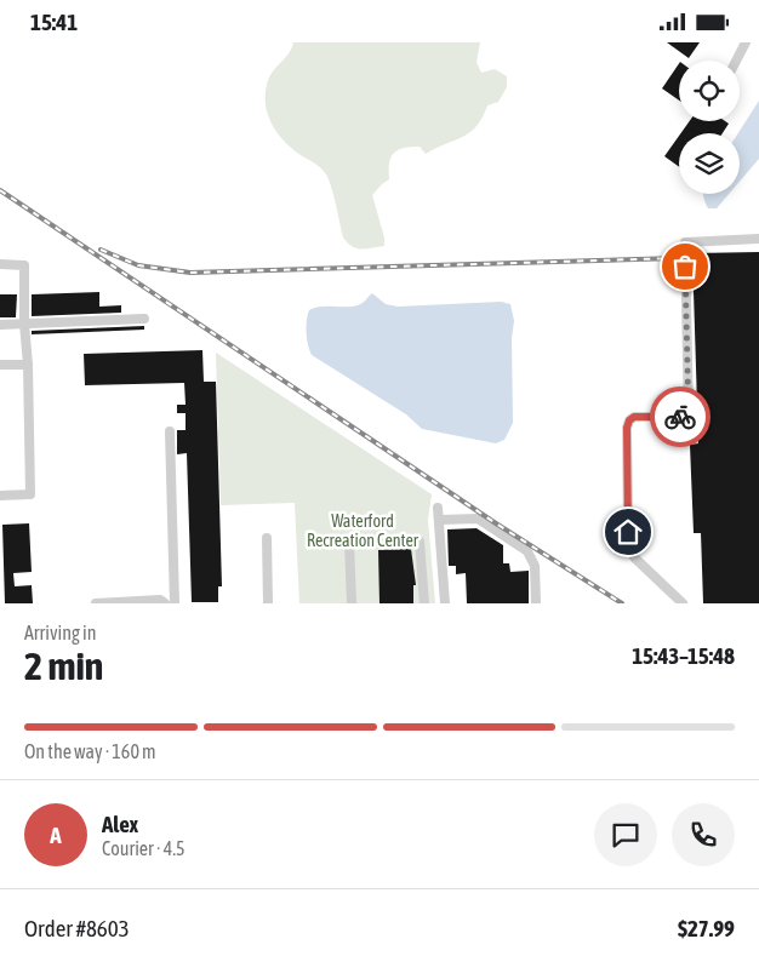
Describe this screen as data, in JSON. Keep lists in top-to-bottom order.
{
  "parks": ["Waterford Recreation Center"],
  "page": {
    "status": "15:41",
    "heading": ["2 min", "Arriving in", "15:43–15:48"],
    "panel": [
      "Alex",
      "Courier · 4.5",
      "Order #8603",
      "$27.99"
    ],
    "bar": "On the way · 160 m",
    "round": "A"
  }
}
